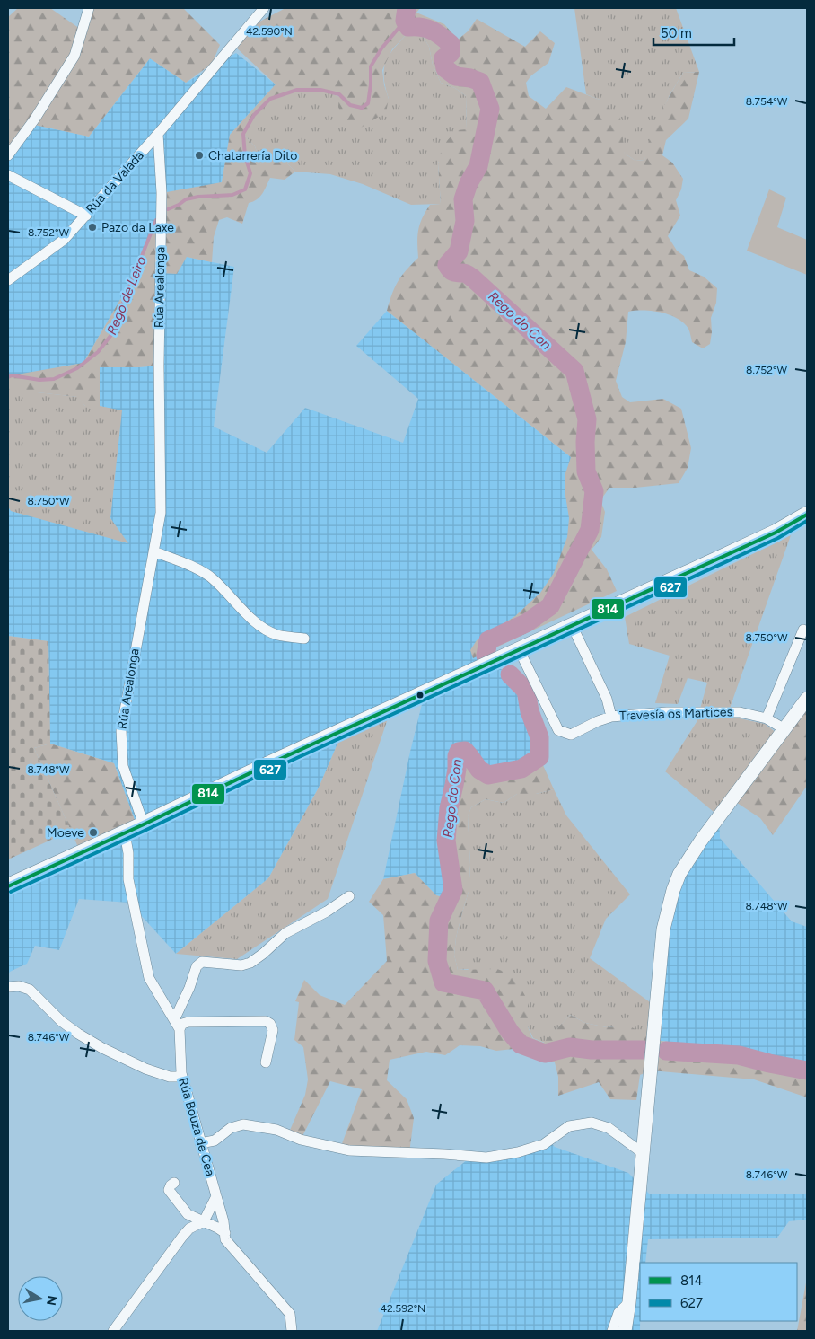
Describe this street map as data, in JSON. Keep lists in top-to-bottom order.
{
  "streets": {
    "street": [
      "Rúa da Valada",
      "Rúa Arealonga",
      "Travesía os Martices",
      "Rúa Bouza de Cea"
    ]
  },
  "crossings": [
    ["Rúa da Valada", "Rúa Arealonga"]
  ],
  "water": ["Rego de Leiro", "Rego do Con"],
  "places": ["Chatarrería Dito", "Pazo da Laxe", "Moeve"],
  "lines": ["transit line 814", "transit line 627"],
  "legend": ["814", "627"],
  "scale_bar": "50 m",
  "north": "right",
  "coordinates": [
    "42.590°N",
    "8.754°W",
    "8.752°W",
    "8.750°W",
    "8.748°W",
    "8.746°W",
    "42.592°N"
  ]
}
